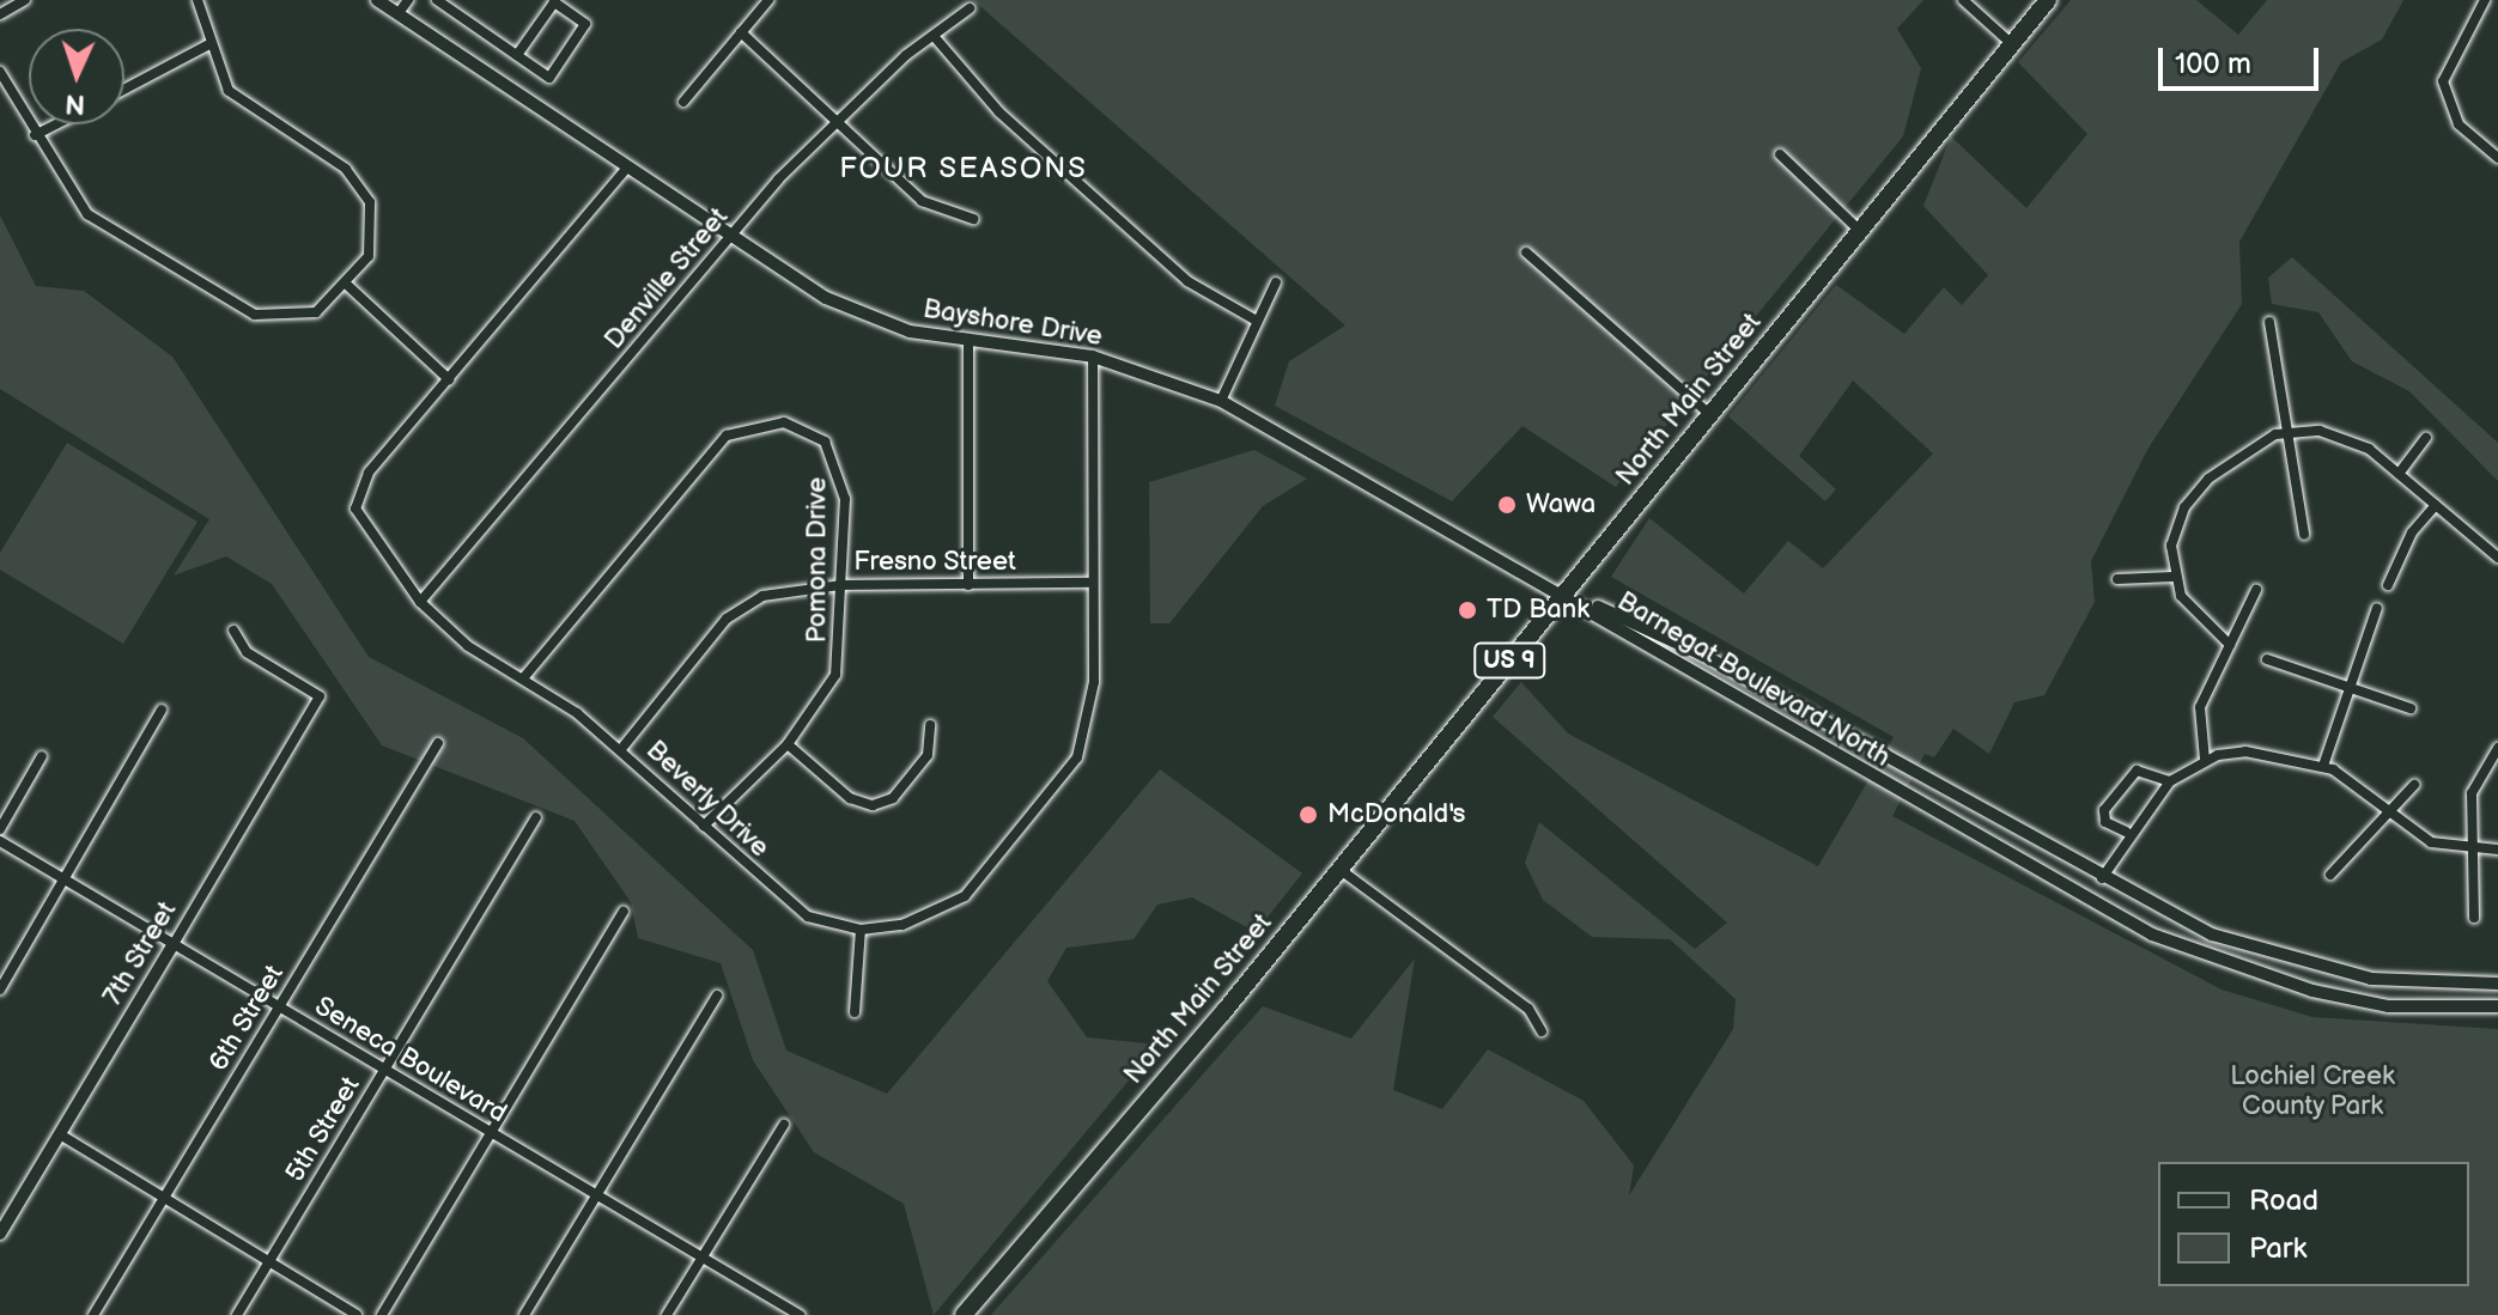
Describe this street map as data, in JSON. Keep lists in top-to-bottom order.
{
  "streets": {
    "highway": ["North Main Street", "US 9"],
    "street": [
      "Denville Street",
      "Bayshore Drive",
      "Pomona Drive",
      "Fresno Street",
      "Barnegat Boulevard North",
      "Beverly Drive",
      "7th Street",
      "6th Street",
      "Seneca Boulevard",
      "5th Street"
    ]
  },
  "crossings": [
    ["Denville Street", "Bayshore Drive"],
    ["Denville Street", "Beverly Drive"],
    ["Bayshore Drive", "North Main Street"],
    ["Bayshore Drive", "Barnegat Boulevard North"],
    ["Bayshore Drive", "Beverly Drive"],
    ["North Main Street", "Barnegat Boulevard North"],
    ["Pomona Drive", "Fresno Street"],
    ["Pomona Drive", "Beverly Drive"],
    ["Fresno Street", "Beverly Drive"],
    ["7th Street", "Seneca Boulevard"],
    ["6th Street", "Seneca Boulevard"],
    ["Seneca Boulevard", "5th Street"]
  ],
  "districts": ["FOUR SEASONS"],
  "parks": ["Lochiel Creek County Park"],
  "places": ["Wawa", "TD Bank", "McDonald's"],
  "legend": ["Road", "Park"],
  "scale_bar": "100 m",
  "north": "bottom"
}
